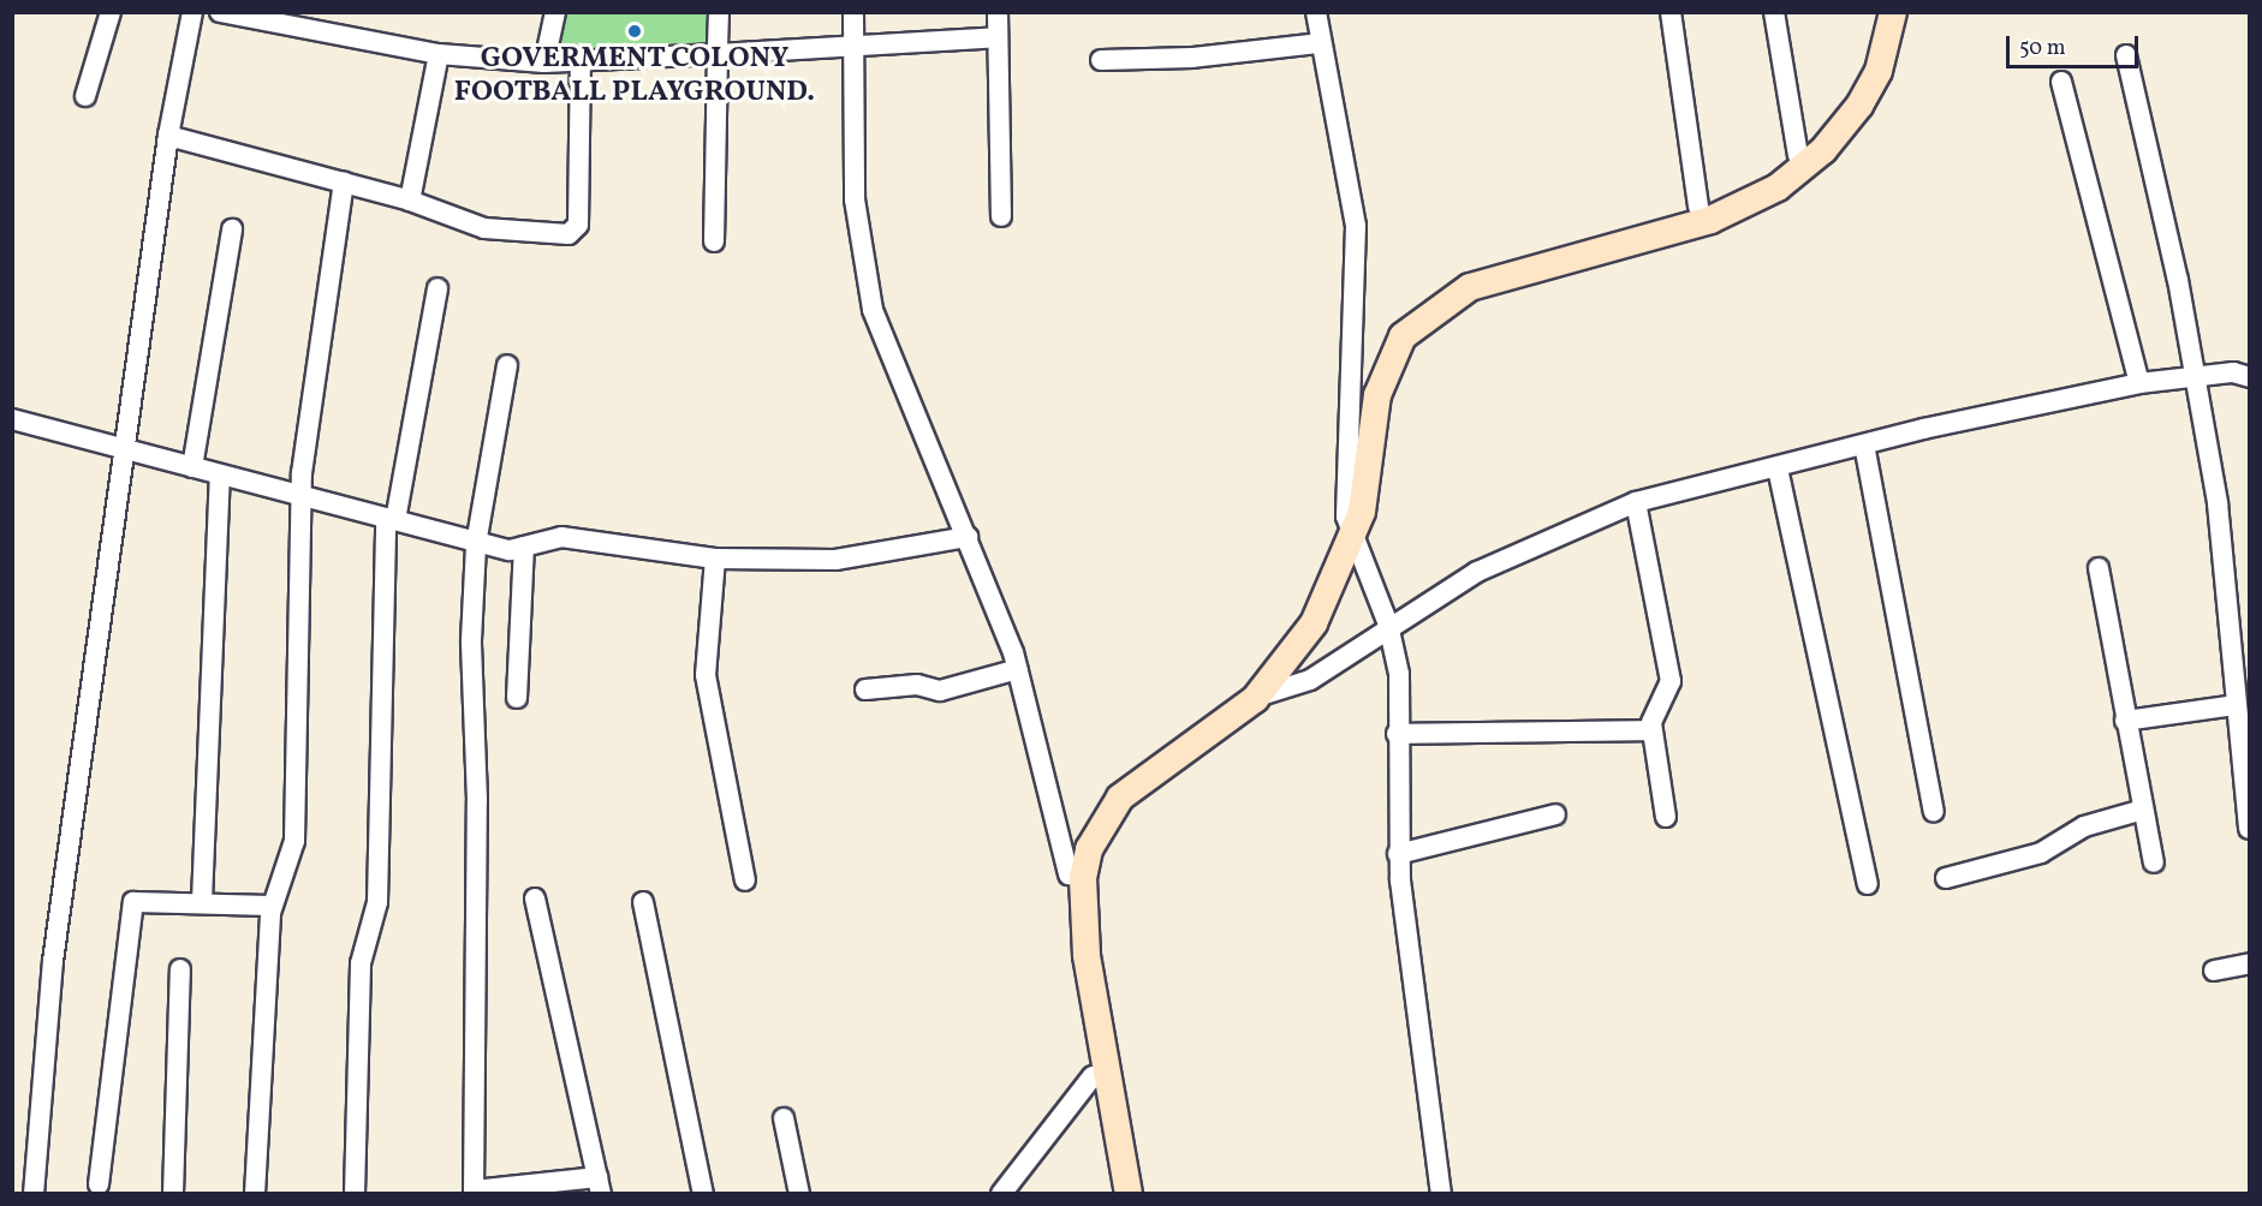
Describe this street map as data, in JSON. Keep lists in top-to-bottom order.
{
  "places": ["GOVERMENT COLONY FOOTBALL PLAYGROUND."],
  "scale_bar": "50 m"
}
